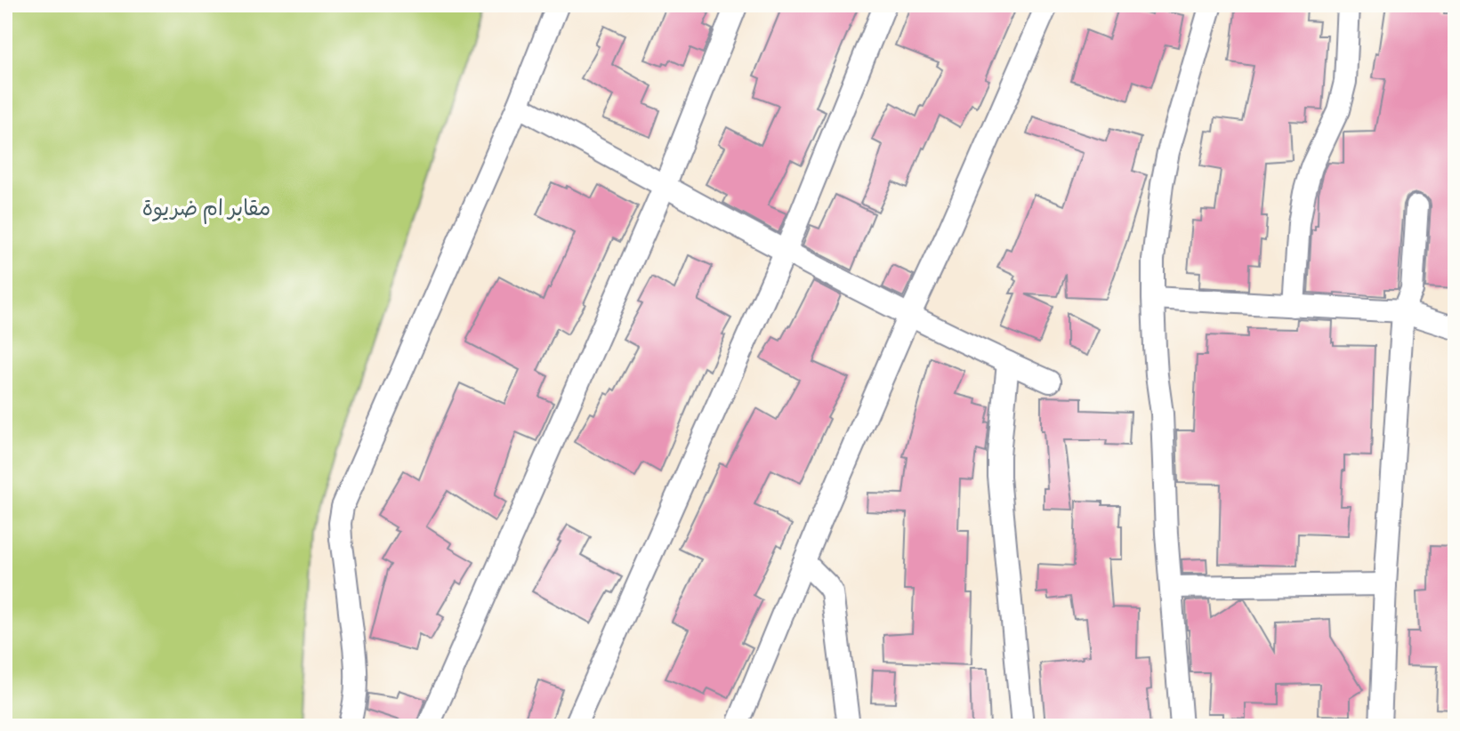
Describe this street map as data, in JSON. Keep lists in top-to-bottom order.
{
  "parks": ["مقابر ام ضريوة"]
}
